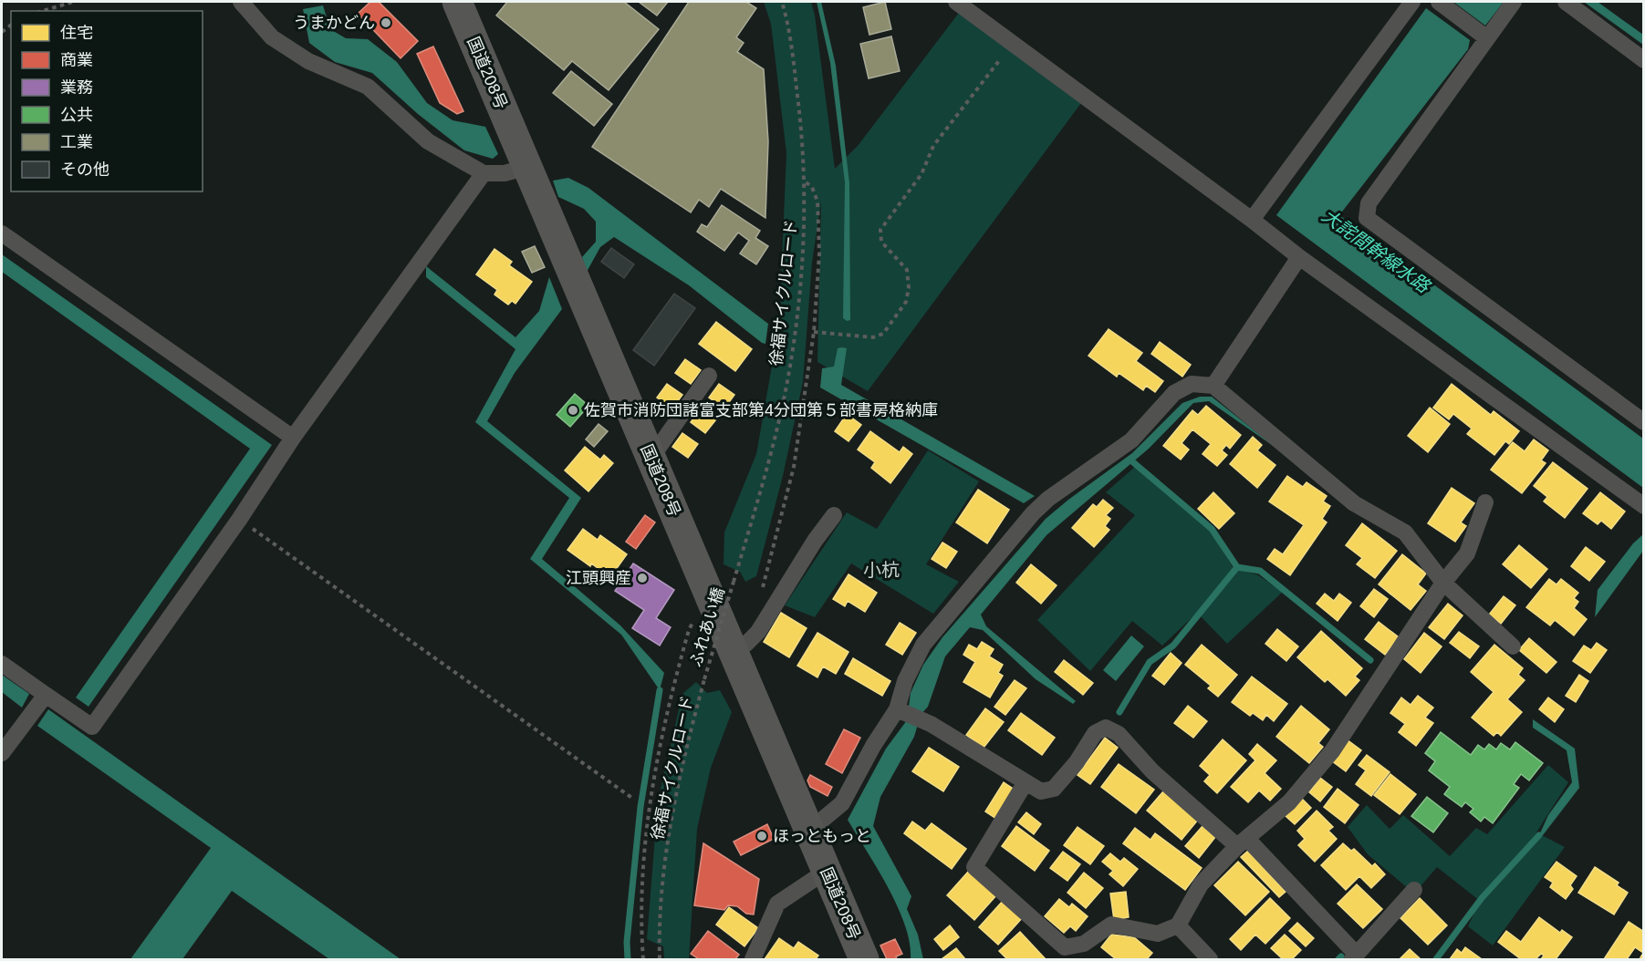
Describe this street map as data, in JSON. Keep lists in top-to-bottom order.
{
  "streets": {
    "highway": ["国道208号"],
    "path": ["徐福サイクルロード", "ふれあい橋"]
  },
  "crossings": [
    ["徐福サイクルロード", "ふれあい橋"]
  ],
  "districts": ["小杭"],
  "water": ["大詫間幹線水路"],
  "places": [
    "うまかどん",
    "佐賀市消防団諸富支部第4分団第５部書房格納庫",
    "江頭興産",
    "ほっともっと"
  ],
  "legend": [
    "住宅",
    "商業",
    "業務",
    "公共",
    "工業",
    "その他"
  ]
}
